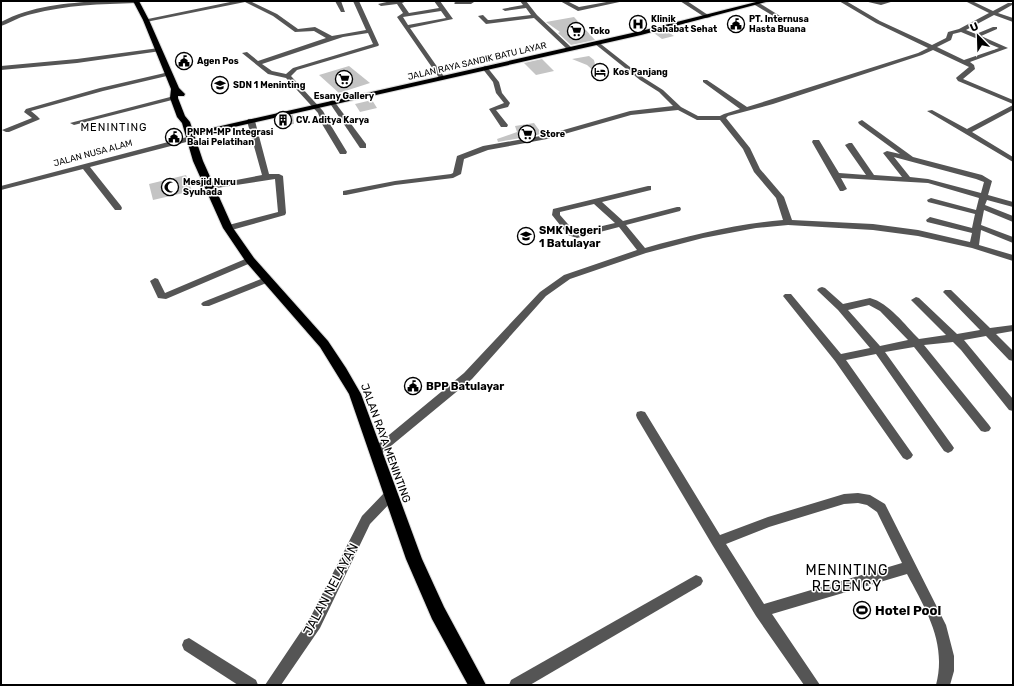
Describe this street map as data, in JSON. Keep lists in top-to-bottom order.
{
  "streets": {
    "highway": ["JALAN RAYA MENINTING"],
    "main road": ["JALAN RAYA SANDIK BATU LAYAR"],
    "street": ["JALAN NUSA ALAM", "JALAN NELAYAN"]
  },
  "crossings": [
    ["JALAN RAYA SANDIK BATU LAYAR", "JALAN NUSA ALAM"],
    ["JALAN RAYA SANDIK BATU LAYAR", "JALAN RAYA MENINTING"],
    ["JALAN NUSA ALAM", "JALAN RAYA MENINTING"],
    ["JALAN RAYA MENINTING", "JALAN NELAYAN"]
  ],
  "districts": ["MENINTING", "MENINTING REGENCY"],
  "places": {
    "hospital": ["Klinik Sahabat Sehat"],
    "public building": [
      "PT. Internusa Hasta Buana",
      "Agen Pos",
      "PNPM-MP Integrasi Balai Pelatihan",
      "BPP Batulayar"
    ],
    "supermarket": ["Toko", "Esany Gallery", "Store"],
    "hotel": ["Kos Panjang"],
    "school or university": ["SDN 1 Meninting", "SMK Negeri 1 Batulayar"],
    "building": ["CV. Aditya Karya"],
    "mosque": ["Mesjid Nuru Syuhada"],
    "sports": ["Hotel Pool"]
  },
  "north": "top left"
}
